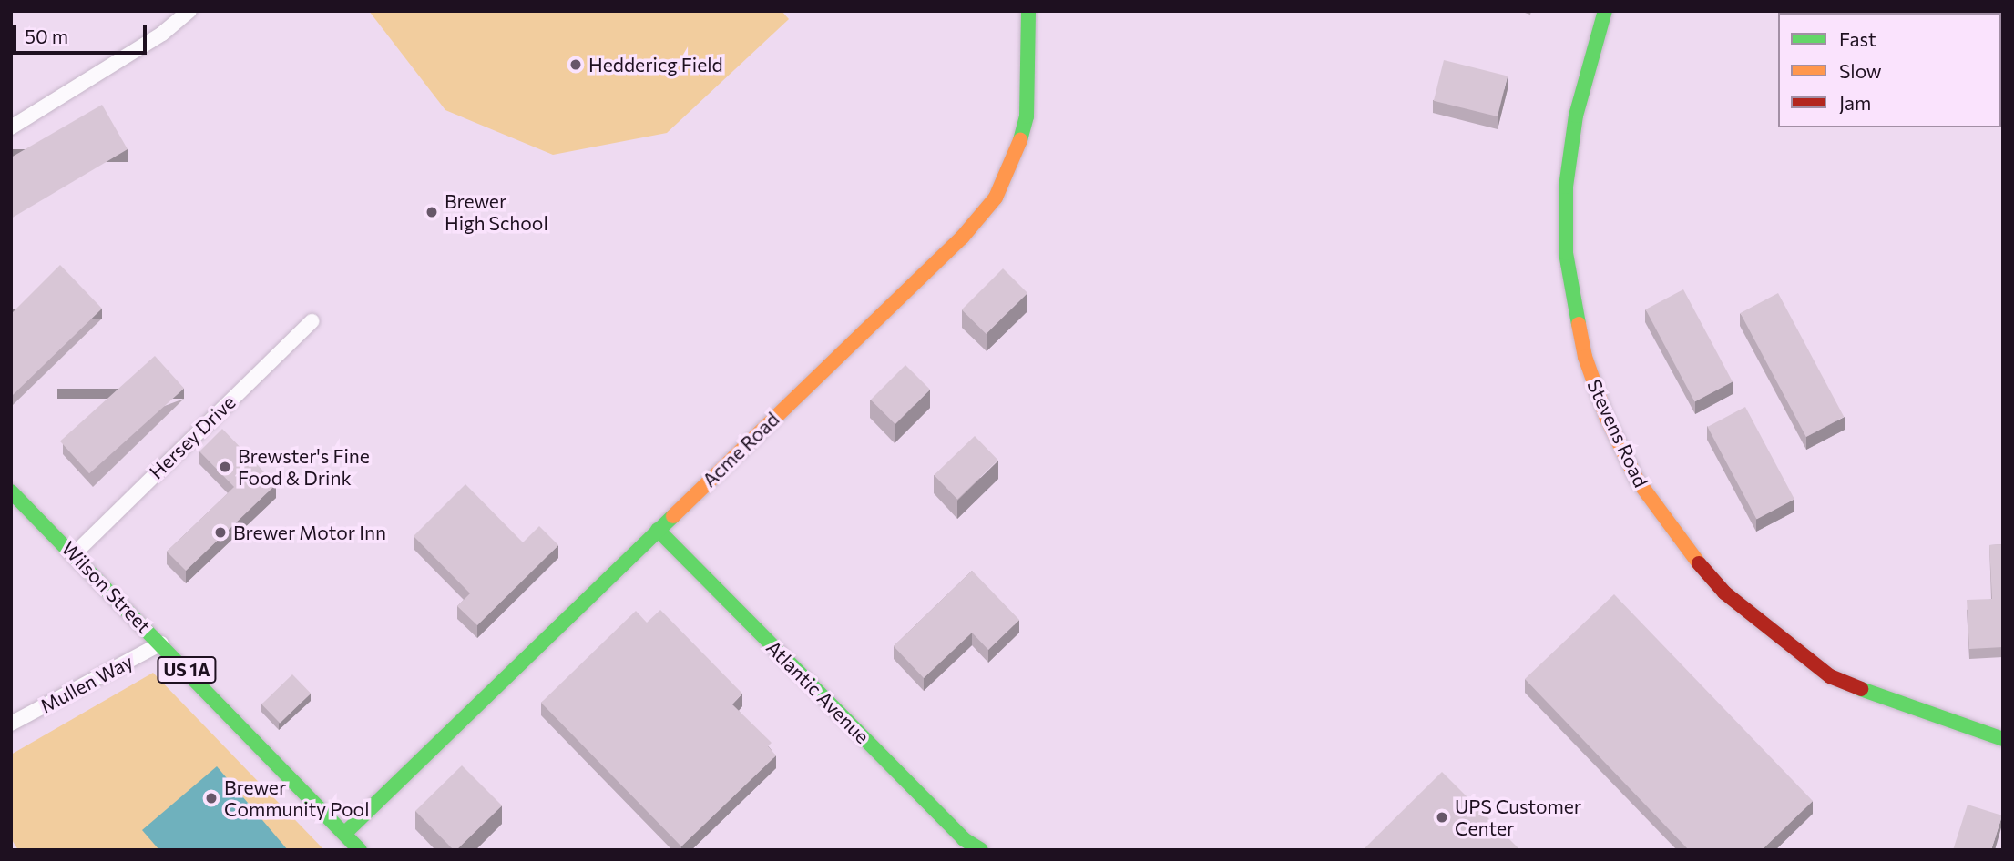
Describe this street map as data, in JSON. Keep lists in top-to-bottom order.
{
  "streets": {
    "street": [
      "Stevens Road",
      "Hersey Drive",
      "Acme Road",
      "Wilson Street",
      "US 1A",
      "Mullen Way",
      "Atlantic Avenue"
    ]
  },
  "crossings": [
    ["Hersey Drive", "Wilson Street"],
    ["Acme Road", "Wilson Street"],
    ["Acme Road", "Atlantic Avenue"],
    ["Wilson Street", "Mullen Way"]
  ],
  "places": [
    "Heddericg Field",
    "Brewer High School",
    "Brewster's Fine Food & Drink",
    "Brewer Motor Inn",
    "Brewer Community Pool",
    "UPS Customer Center"
  ],
  "legend": ["Fast", "Slow", "Jam"],
  "scale_bar": "50 m"
}
